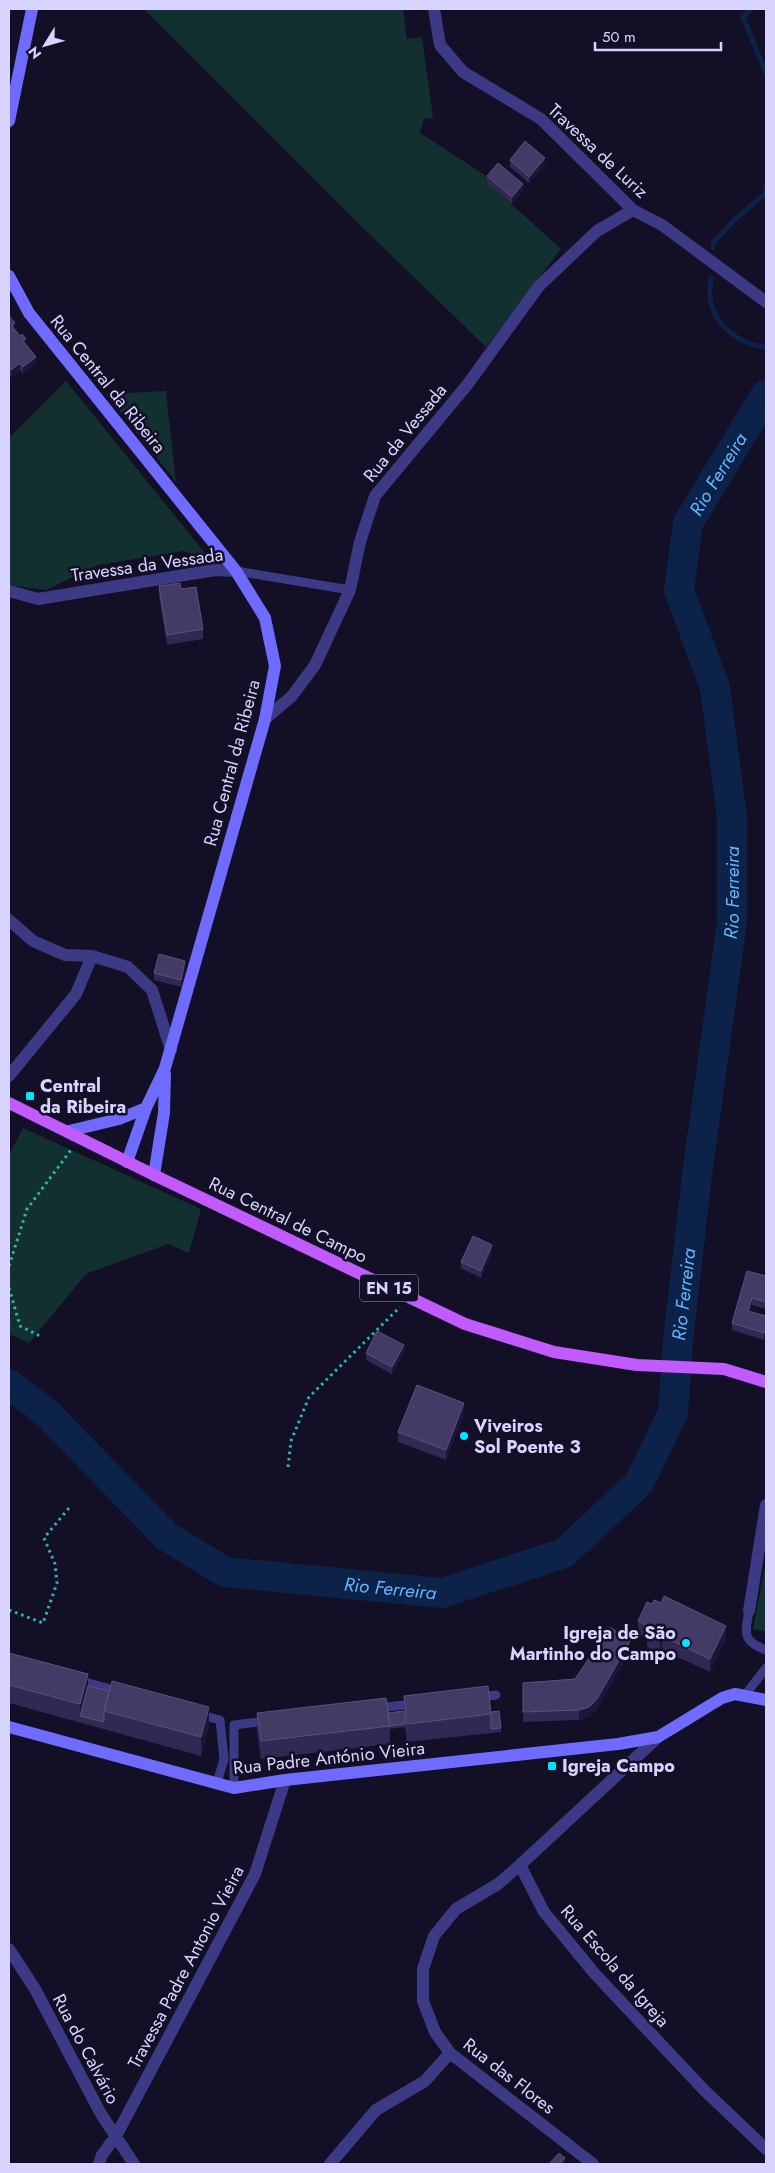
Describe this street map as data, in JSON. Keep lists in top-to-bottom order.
{
  "streets": {
    "main road": ["Rua Central de Campo", "EN 15"],
    "street": [
      "Travessa de Luriz",
      "Rua Central da Ribeira",
      "Rua da Vessada",
      "Travessa da Vessada",
      "Rua Padre António Vieira",
      "Rua Escola da Igreja",
      "Travessa Padre Antonio Vieira",
      "Rua do Calvário",
      "Rua das Flores"
    ]
  },
  "crossings": [
    ["Travessa de Luriz", "Rua da Vessada"],
    ["Rua Central da Ribeira", "Rua da Vessada"],
    ["Rua Central da Ribeira", "Travessa da Vessada"],
    ["Rua Central da Ribeira", "Rua Central de Campo"],
    ["Rua da Vessada", "Travessa da Vessada"],
    ["Rua Padre António Vieira", "Travessa Padre Antonio Vieira"],
    ["Rua Escola da Igreja", "Rua das Flores"],
    ["Travessa Padre Antonio Vieira", "Rua do Calvário"]
  ],
  "water": ["Rio Ferreira"],
  "places": {
    "transit": ["Central da Ribeira", "Igreja Campo"],
    "other": ["Viveiros Sol Poente 3", "Igreja de São Martinho do Campo"]
  },
  "scale_bar": "50 m",
  "north": "bottom left"
}
